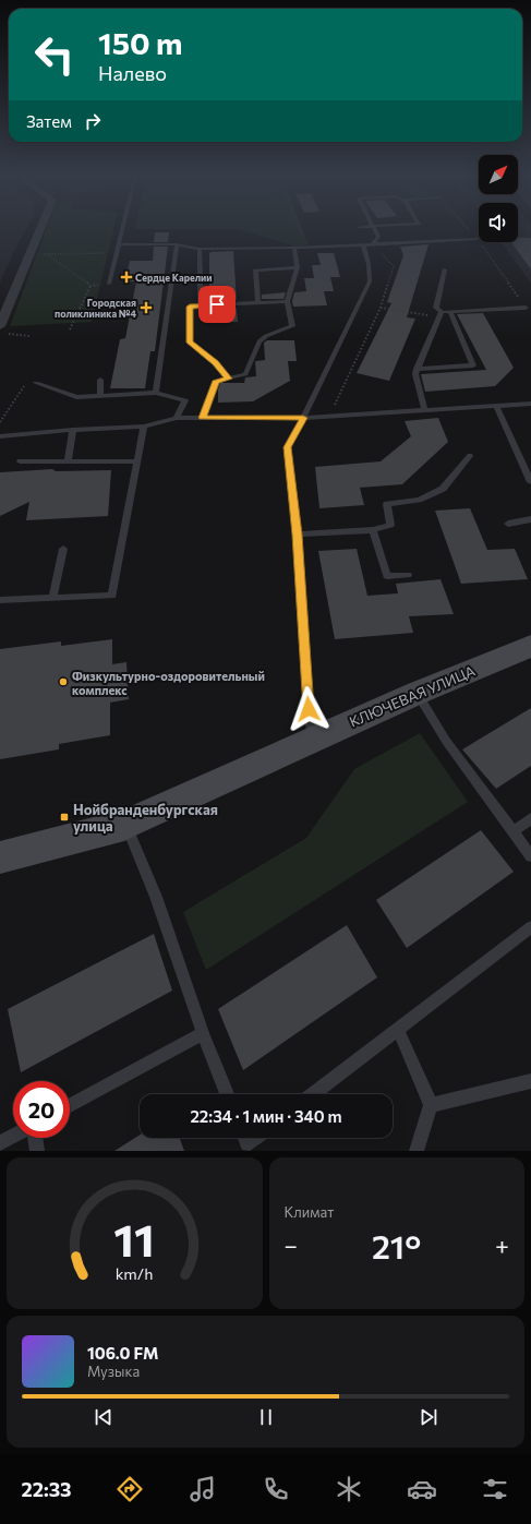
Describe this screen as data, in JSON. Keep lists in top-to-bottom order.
{
  "streets": {
    "main road": ["КЛЮЧЕВАЯ УЛИЦА"]
  },
  "places": {
    "health": ["Сердце Карелии", "Городская поликлиника №4"],
    "other": ["Физкультурно-оздоровительный комплекс"],
    "transit": ["Нойбранденбургская улица"]
  },
  "north": "top right",
  "page": {
    "turn": ["150 m", "Налево"],
    "then": "Затем",
    "limit": "20",
    "trip": "22:34 · 1 мин · 340 m",
    "tile": "Климат",
    "heat": ["−", "21°", "+"],
    "song": ["106.0 FM", "Музыка"],
    "tabs": "22:33",
    "gauge": ["11", "km/h"]
  }
}
